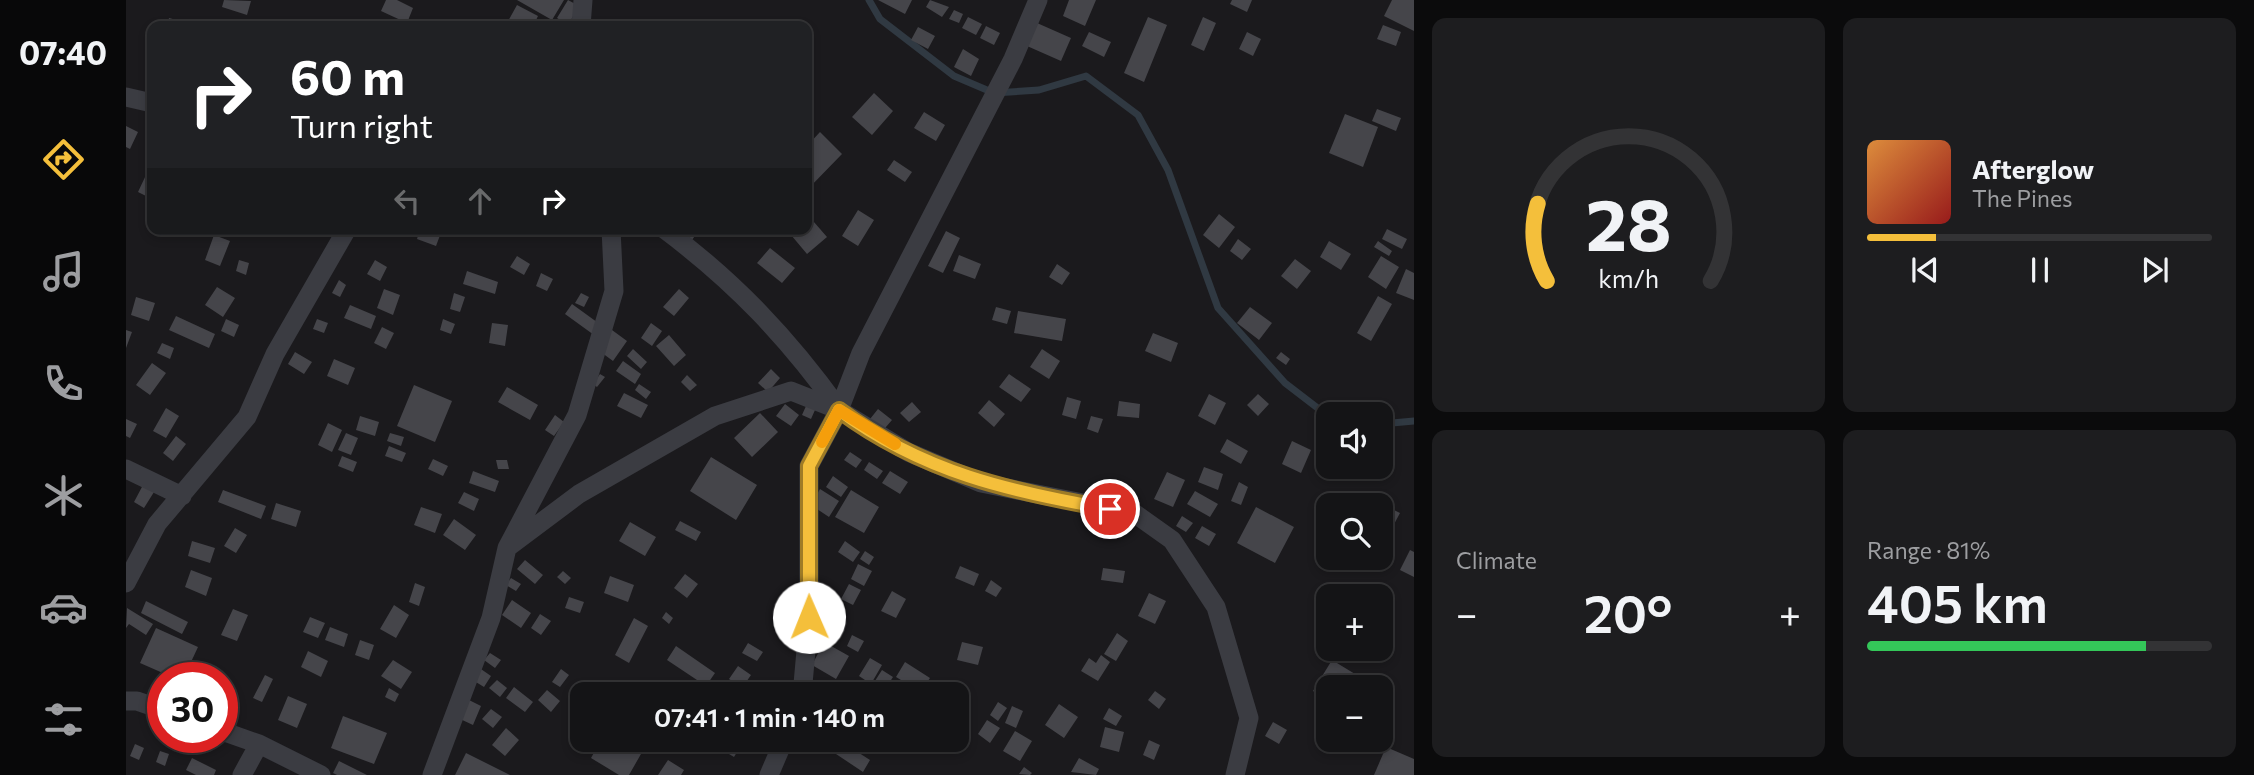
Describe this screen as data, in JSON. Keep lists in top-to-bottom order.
{
  "page": {
    "tabs": "07:40",
    "turn": ["60 m", "Turn right"],
    "song": ["Afterglow", "The Pines"],
    "map_buttons": ["+", "−"],
    "tile": [
      "Climate",
      ["Range · 81%", "405 km"]
    ],
    "heat": ["−", "20°", "+"],
    "limit": "30",
    "trip": "07:41 · 1 min · 140 m",
    "gauge": ["28", "km/h"]
  }
}
